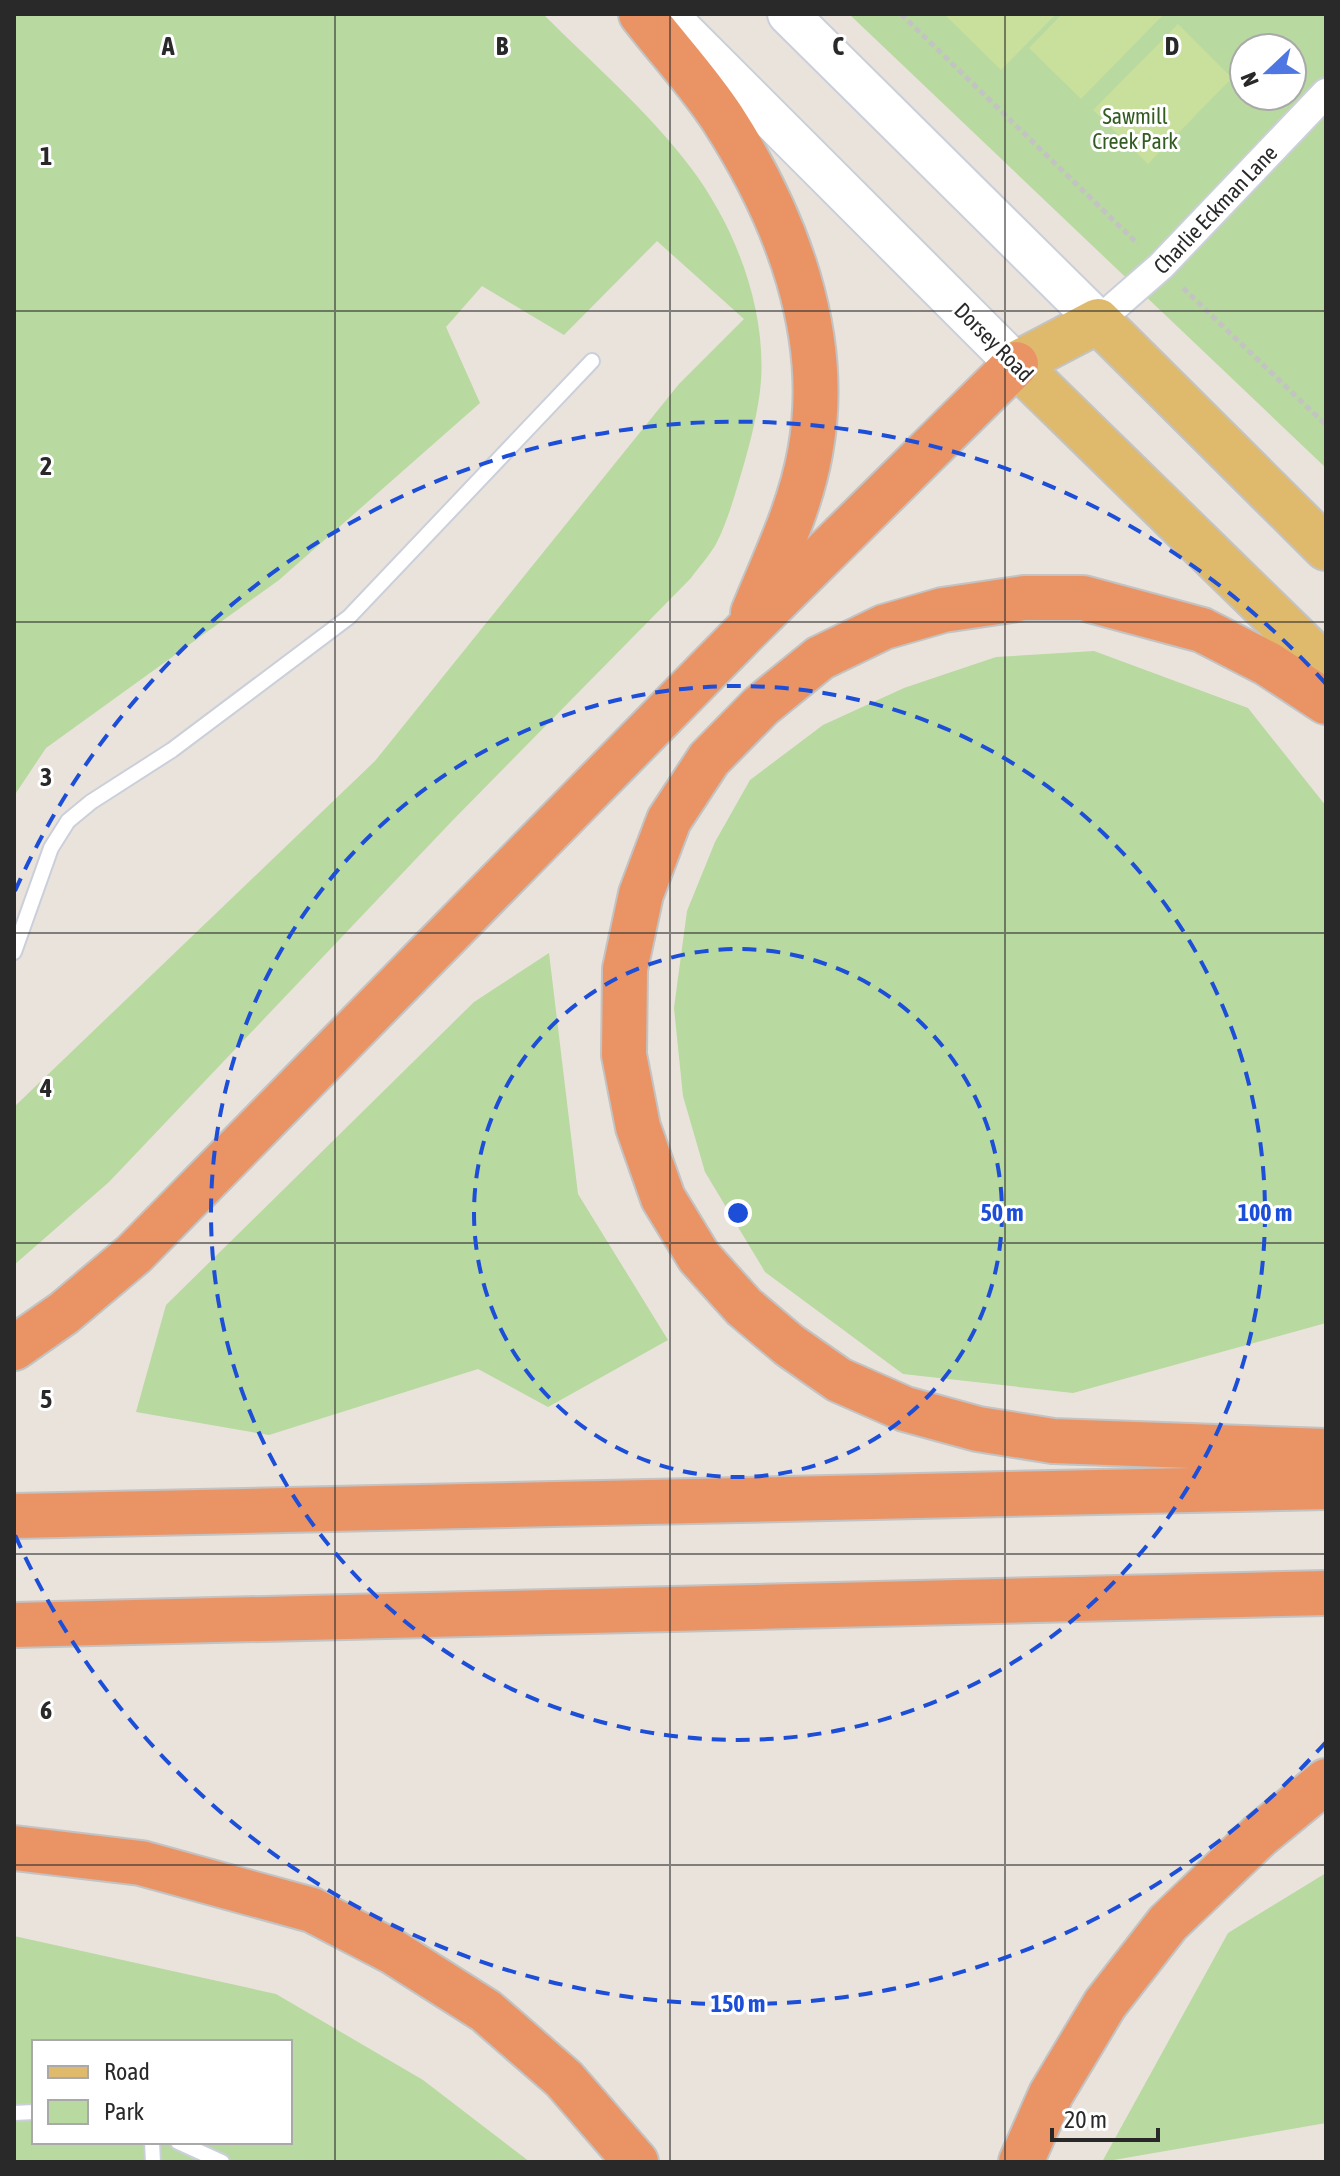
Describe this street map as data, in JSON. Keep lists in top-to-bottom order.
{
  "streets": {
    "main road": ["Dorsey Road"],
    "street": ["Charlie Eckman Lane"]
  },
  "parks": ["Sawmill Creek Park"],
  "legend": ["Road", "Park"],
  "scale_bar": "20 m",
  "north": "left",
  "grid": {
    "columns": [
      "A",
      "B",
      "C",
      "D"
    ],
    "rows": [
      "1",
      "2",
      "3",
      "4",
      "5",
      "6"
    ]
  },
  "rings": ["50 m", "100 m", "150 m"]
}
